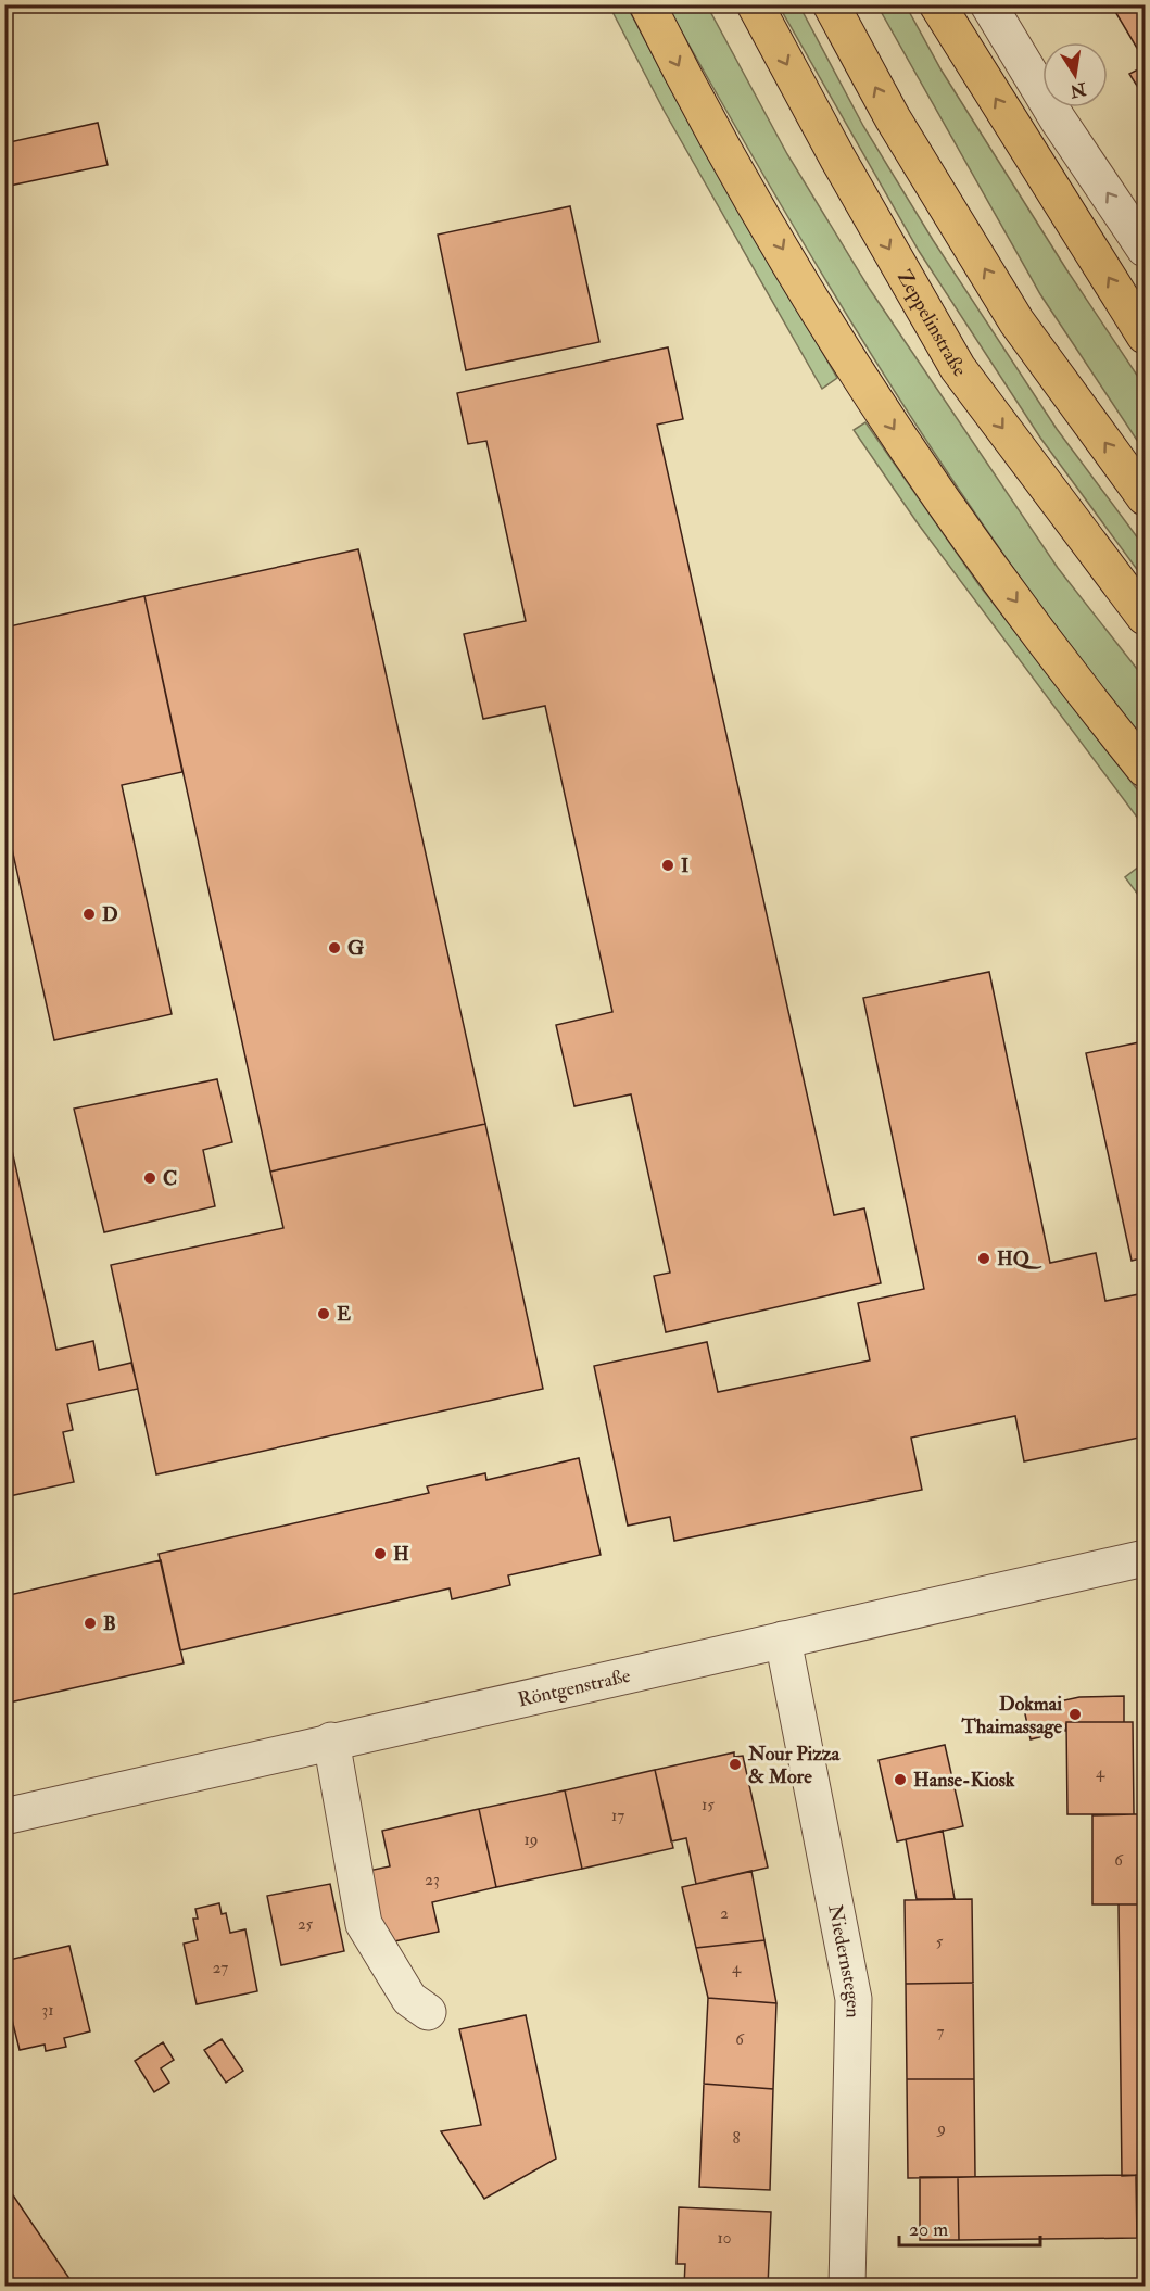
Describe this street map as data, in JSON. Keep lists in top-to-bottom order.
{
  "streets": {
    "highway": ["Zeppelinstraße"],
    "street": ["Röntgenstraße", "Niedernstegen"]
  },
  "crossings": [
    ["Röntgenstraße", "Niedernstegen"]
  ],
  "places": [
    "I",
    "D",
    "G",
    "C",
    "HQ",
    "E",
    "H",
    "B",
    "Dokmai Thaimassage",
    "Nour Pizza & More",
    "Hanse-Kiosk"
  ],
  "house_numbers": [
    "4",
    "15",
    "17",
    "19",
    "6",
    "23",
    "2",
    "25",
    "5",
    "27",
    "4",
    "31",
    "7",
    "6",
    "9",
    "8",
    "10"
  ],
  "scale_bar": "20 m",
  "north": "bottom"
}
